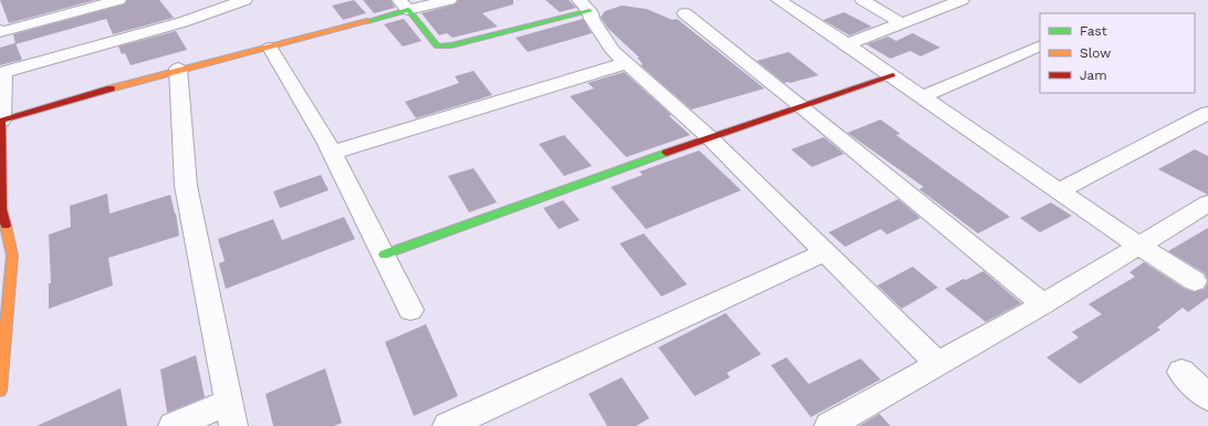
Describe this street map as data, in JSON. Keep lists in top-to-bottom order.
{
  "legend": ["Fast", "Slow", "Jam"]
}
